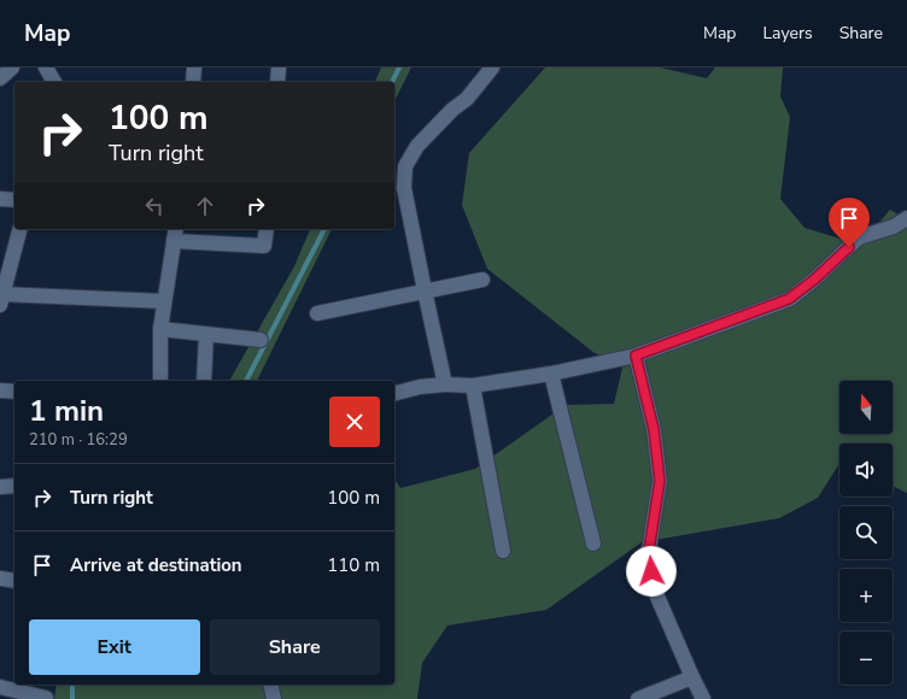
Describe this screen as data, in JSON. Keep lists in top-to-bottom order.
{
  "north": "top",
  "page": {
    "header": "Map",
    "nav": ["Map", "Layers", "Share"],
    "turn": ["100 m", "Turn right"],
    "map_buttons": ["+", "−"],
    "heading": ["1 min", "210 m · 16:29"],
    "list": [
      {
        "name": "Turn right",
        "value": "100 m"
      },
      {
        "name": "Arrive at destination",
        "value": "110 m"
      }
    ],
    "buttons": ["Exit", "Share"]
  }
}
